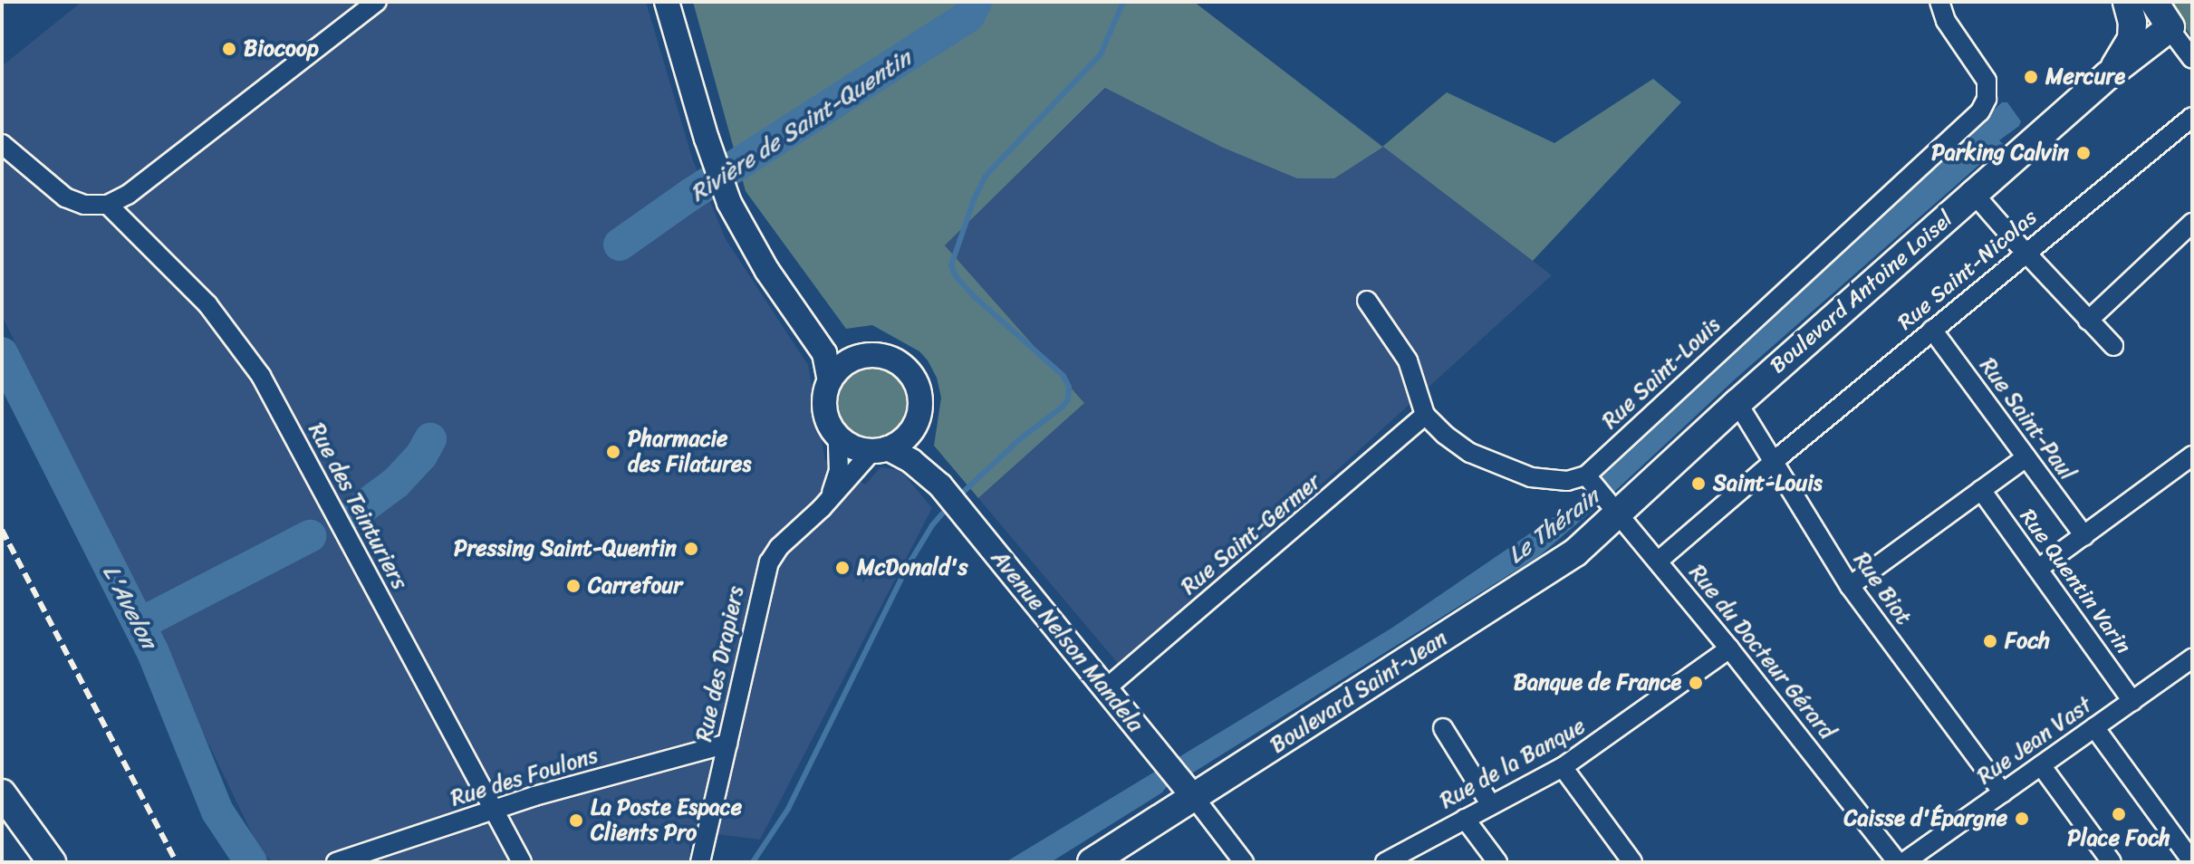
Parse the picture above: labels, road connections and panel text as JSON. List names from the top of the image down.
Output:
{
  "streets": {
    "main road": ["Boulevard Antoine Loisel", "Boulevard Saint-Jean"],
    "street": [
      "Rue Saint-Nicolas",
      "Rue Saint-Louis",
      "Rue Saint-Paul",
      "Rue des Teinturiers",
      "Rue Saint-Germer",
      "Rue Quentin Varin",
      "Rue Biot",
      "Avenue Nelson Mandela",
      "Rue du Docteur Gérard",
      "Rue des Drapiers",
      "Rue Jean Vast",
      "Rue de la Banque",
      "Rue des Foulons"
    ]
  },
  "crossings": [
    ["Rue Saint-Nicolas", "Rue Saint-Paul"],
    ["Rue Saint-Nicolas", "Rue Biot"],
    ["Rue Saint-Nicolas", "Rue du Docteur Gérard"],
    ["Boulevard Antoine Loisel", "Rue Biot"],
    ["Boulevard Antoine Loisel", "Rue du Docteur Gérard"],
    ["Boulevard Antoine Loisel", "Boulevard Saint-Jean"],
    ["Rue Saint-Louis", "Rue du Docteur Gérard"],
    ["Rue des Teinturiers", "Rue des Foulons"],
    ["Rue Saint-Germer", "Avenue Nelson Mandela"],
    ["Rue Quentin Varin", "Rue Jean Vast"],
    ["Rue Biot", "Rue Jean Vast"],
    ["Avenue Nelson Mandela", "Rue des Drapiers"],
    ["Avenue Nelson Mandela", "Boulevard Saint-Jean"],
    ["Rue du Docteur Gérard", "Boulevard Saint-Jean"],
    ["Rue du Docteur Gérard", "Rue de la Banque"],
    ["Rue des Drapiers", "Rue des Foulons"]
  ],
  "water": ["Rivière de Saint-Quentin", "Le Thérain", "L'Avelon"],
  "places": [
    "Biocoop",
    "Mercure",
    "Parking Calvin",
    "Pharmacie des Filatures",
    "Saint-Louis",
    "Pressing Saint-Quentin",
    "McDonald's",
    "Carrefour",
    "Foch",
    "Banque de France",
    "Place Foch",
    "Caisse d'Épargne",
    "La Poste Espace Clients Pro"
  ]
}
